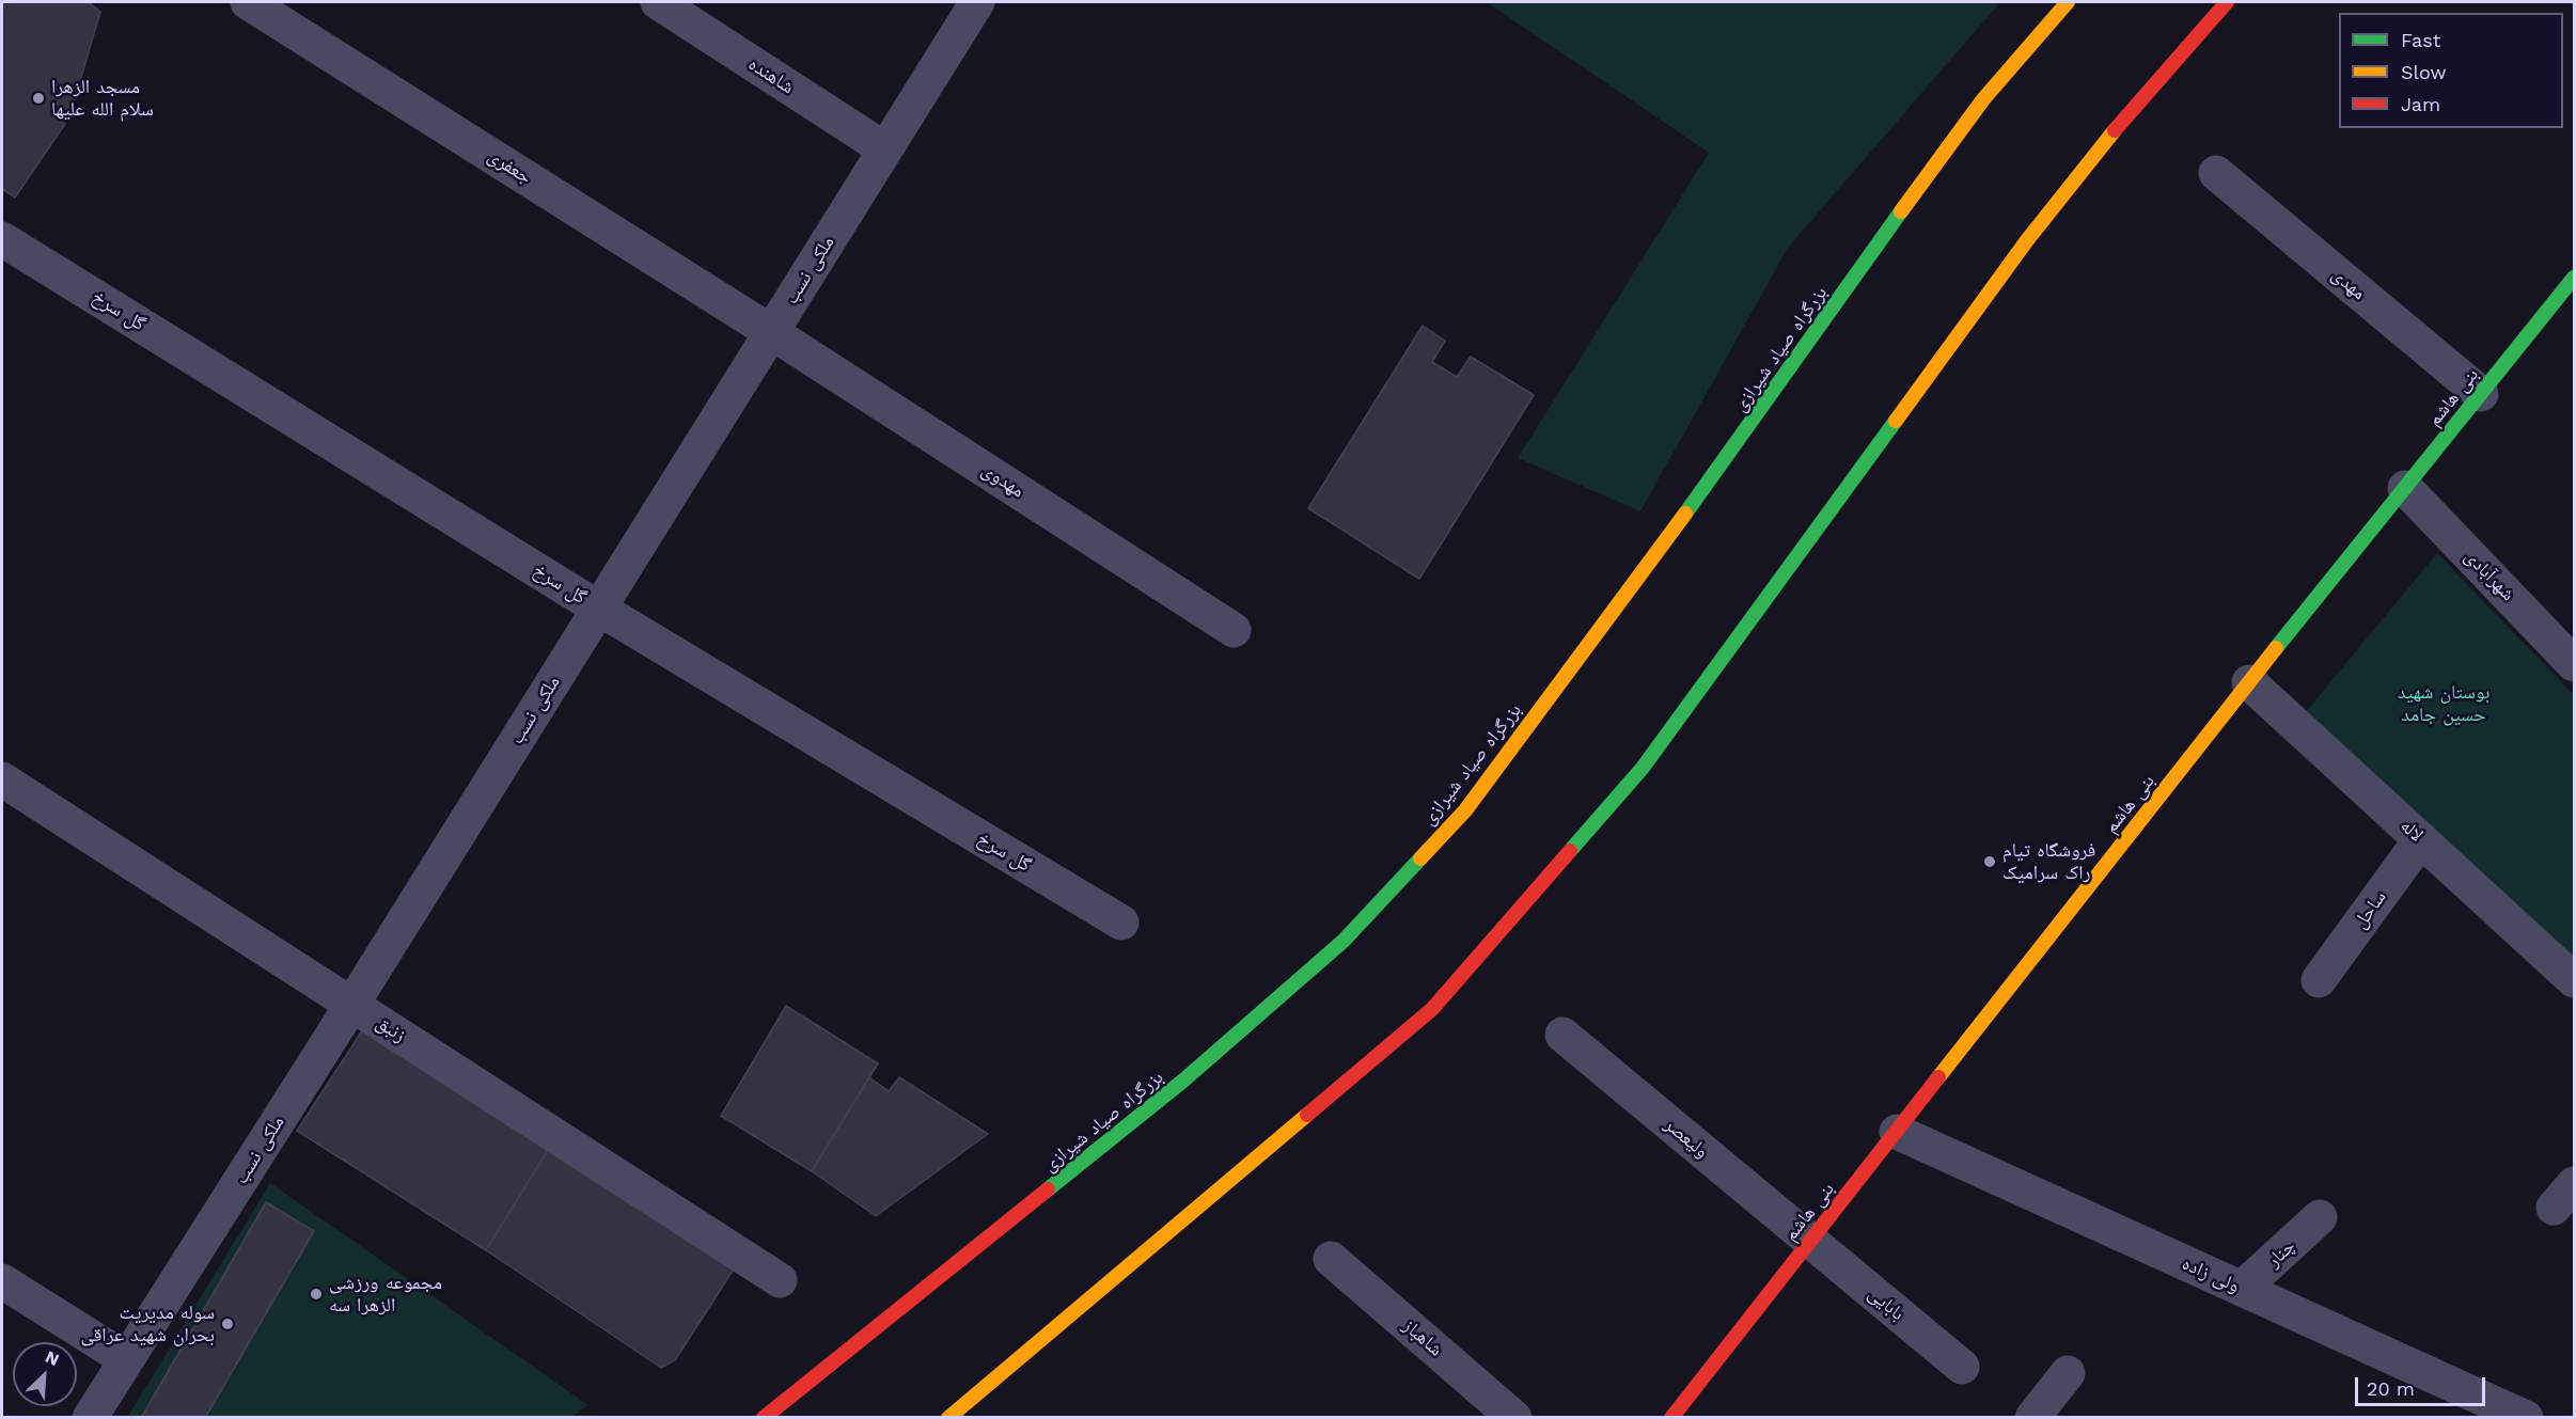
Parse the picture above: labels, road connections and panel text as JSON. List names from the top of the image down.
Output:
{
  "streets": {
    "main road": ["بزرگراه صیاد شیرازی", "بنی هاشم"],
    "street": [
      "شاهنده",
      "جعفری",
      "ملکی نسب",
      "مهدی",
      "گل سرخ",
      "مهدوی",
      "شهرآبادی",
      "لاله",
      "ساحل",
      "زنبق",
      "ولیعصر",
      "چنار",
      "ولی زاده",
      "بابایی",
      "شاهباز"
    ]
  },
  "crossings": [
    ["شاهنده", "ملکی نسب"],
    ["جعفری", "ملکی نسب"],
    ["جعفری", "مهدوی"],
    ["ملکی نسب", "گل سرخ"],
    ["ملکی نسب", "مهدوی"],
    ["ملکی نسب", "زنبق"],
    ["مهدی", "بنی هاشم"],
    ["بنی هاشم", "شهرآبادی"],
    ["بنی هاشم", "لاله"],
    ["بنی هاشم", "ولیعصر"],
    ["بنی هاشم", "ولی زاده"],
    ["بنی هاشم", "بابایی"],
    ["لاله", "ساحل"],
    ["ولیعصر", "بابایی"],
    ["چنار", "ولی زاده"]
  ],
  "parks": ["بوستان شهید حسین جامد"],
  "places": [
    "مسجد الزهرا سلام الله علیها",
    "فروشگاه تیام راک سرامیک",
    "مجموعه ورزشی الزهرا سه",
    "سوله مدیریت بحران شهید عراقی"
  ],
  "legend": ["Fast", "Slow", "Jam"],
  "scale_bar": "20 m",
  "north": "top right"
}
